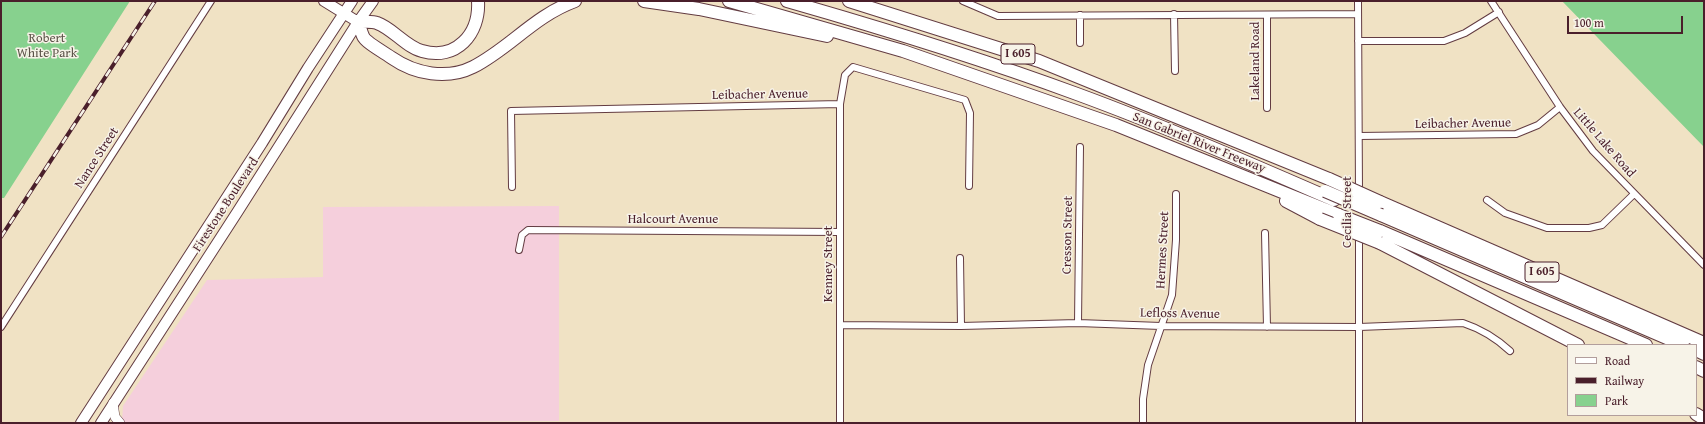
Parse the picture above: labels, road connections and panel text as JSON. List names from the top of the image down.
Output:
{
  "streets": {
    "highway": ["I 605", "San Gabriel River Freeway"],
    "main road": ["Firestone Boulevard"],
    "street": [
      "Lakeland Road",
      "Leibacher Avenue",
      "Little Lake Road",
      "Nance Street",
      "Cecilia Street",
      "Halcourt Avenue",
      "Cresson Street",
      "Hermes Street",
      "Kenney Street",
      "Lefloss Avenue"
    ]
  },
  "crossings": [
    ["Leibacher Avenue", "Little Lake Road"],
    ["Leibacher Avenue", "Cecilia Street"],
    ["Leibacher Avenue", "Kenney Street"],
    ["Cecilia Street", "Lefloss Avenue"],
    ["Halcourt Avenue", "Kenney Street"],
    ["Cresson Street", "Lefloss Avenue"],
    ["Hermes Street", "Lefloss Avenue"],
    ["Kenney Street", "Lefloss Avenue"]
  ],
  "parks": ["Robert White Park"],
  "legend": ["Road", "Railway", "Park"],
  "scale_bar": "100 m"
}
